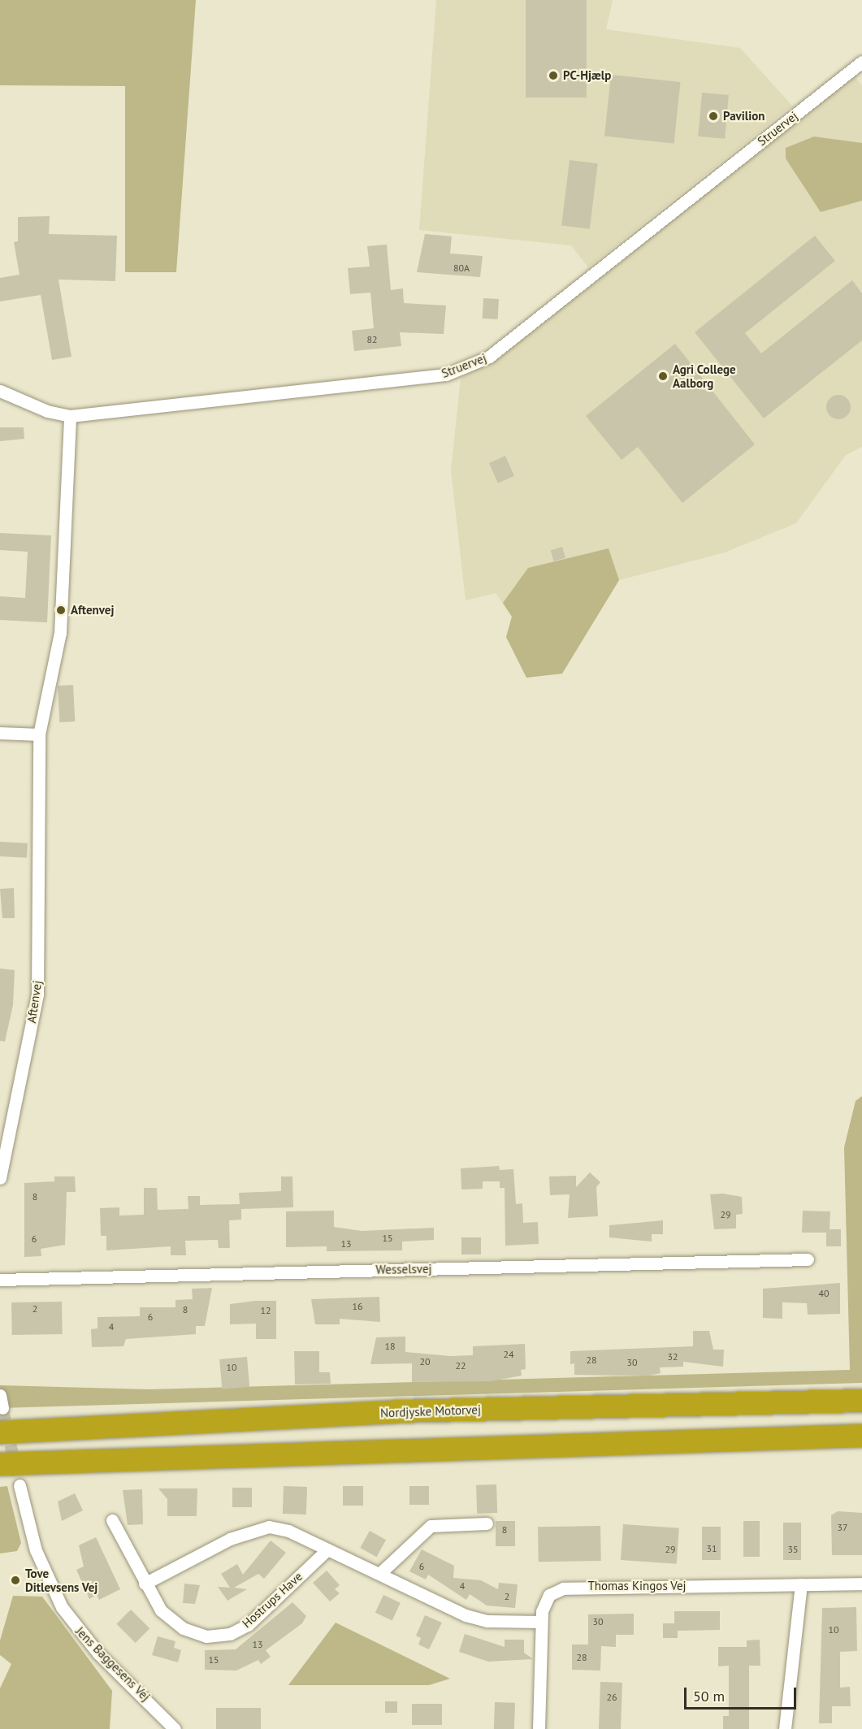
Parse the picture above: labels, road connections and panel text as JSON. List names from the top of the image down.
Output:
{
  "streets": {
    "highway": ["Nordjyske Motorvej"],
    "street": [
      "Struervej",
      "Aftenvej",
      "Wesselsvej",
      "Thomas Kingos Vej",
      "Hostrups Have",
      "Jens Baggesens Vej"
    ]
  },
  "crossings": [
    ["Struervej", "Aftenvej"]
  ],
  "places": [
    "PC-Hjælp",
    "Pavilion",
    "Agri College Aalborg",
    "Aftenvej",
    "Tove Ditlevsens Vej"
  ],
  "house_numbers": [
    "80A",
    "82",
    "8",
    "29",
    "15",
    "6",
    "13",
    "40",
    "16",
    "2",
    "8",
    "12",
    "6",
    "4",
    "18",
    "24",
    "32",
    "28",
    "20",
    "30",
    "22",
    "10",
    "37",
    "8",
    "31",
    "29",
    "35",
    "6",
    "4",
    "2",
    "30",
    "10",
    "13",
    "28",
    "15",
    "26"
  ],
  "scale_bar": "50 m"
}
